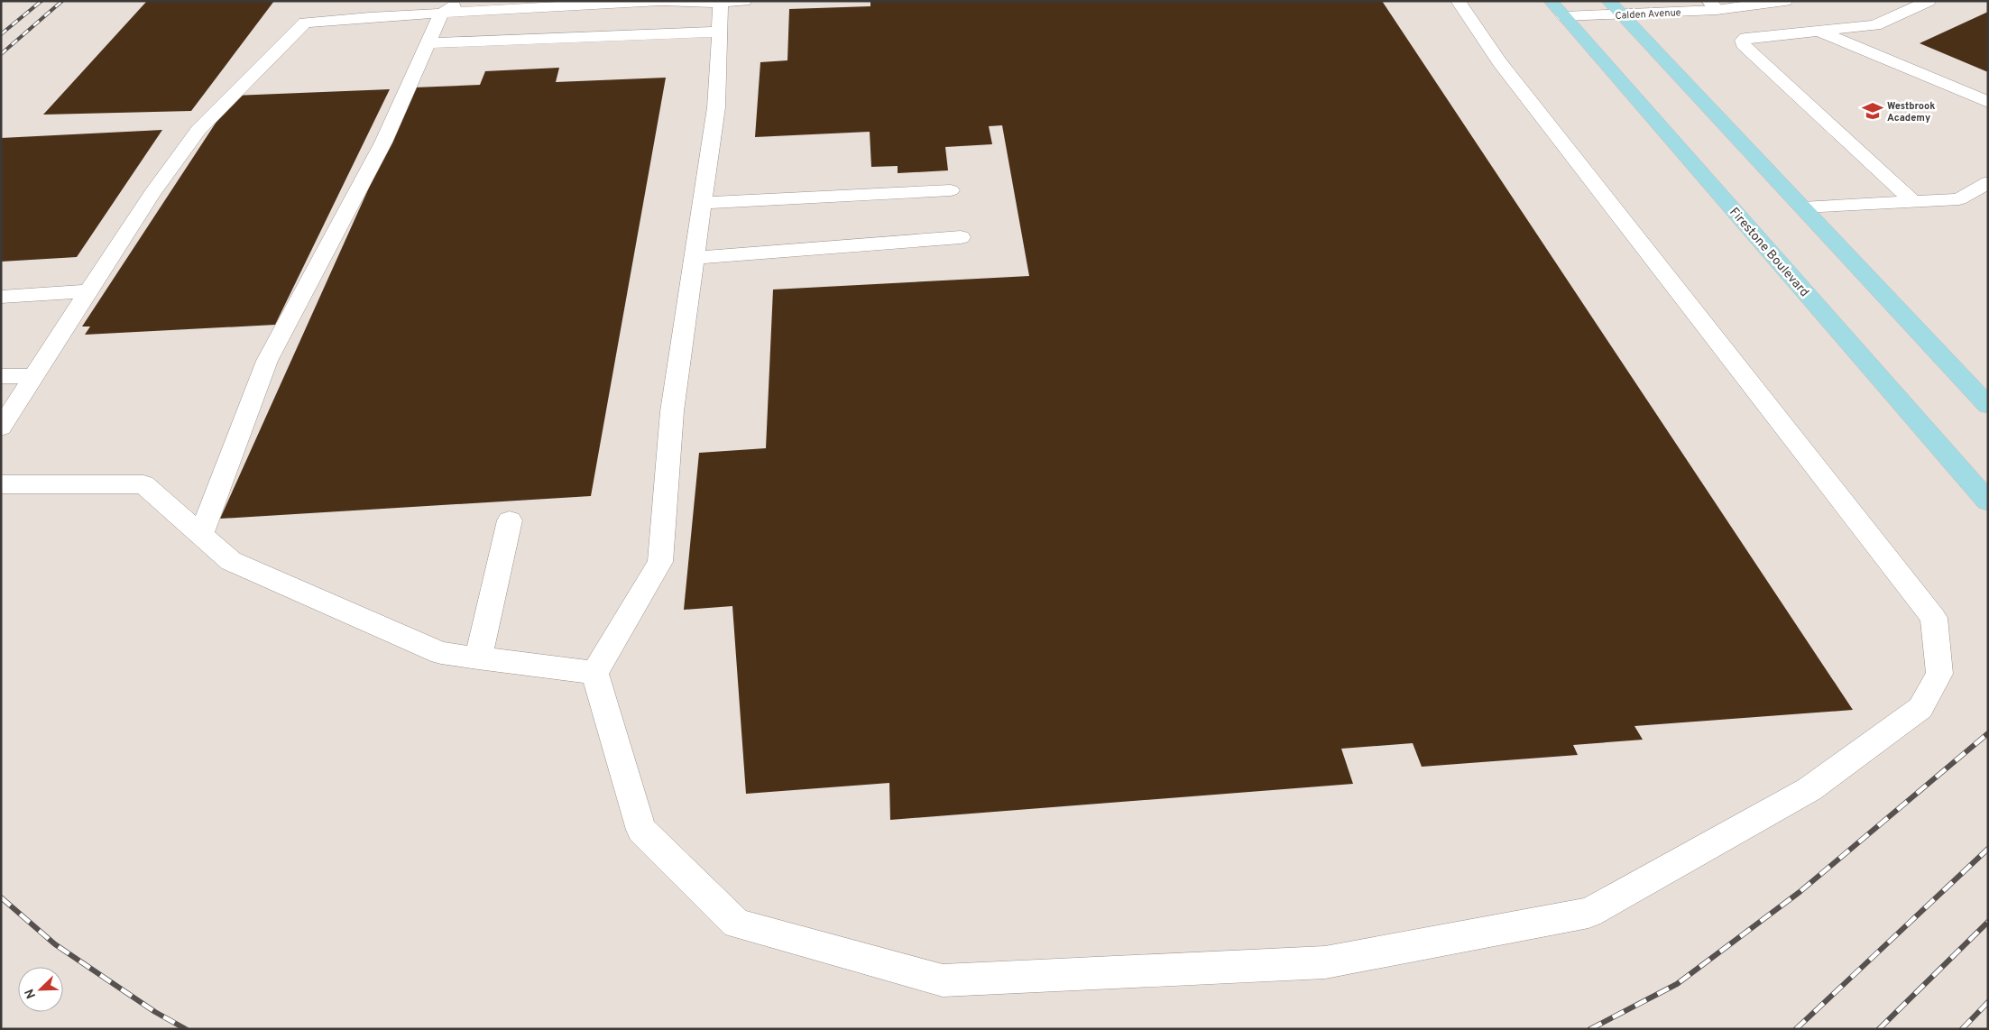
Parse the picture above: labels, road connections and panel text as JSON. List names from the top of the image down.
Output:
{
  "streets": {
    "main road": ["Firestone Boulevard"],
    "street": ["Calden Avenue"]
  },
  "crossings": [
    ["Calden Avenue", "Firestone Boulevard"]
  ],
  "places": {
    "school or university": ["Westbrook Academy"]
  },
  "north": "bottom left"
}
